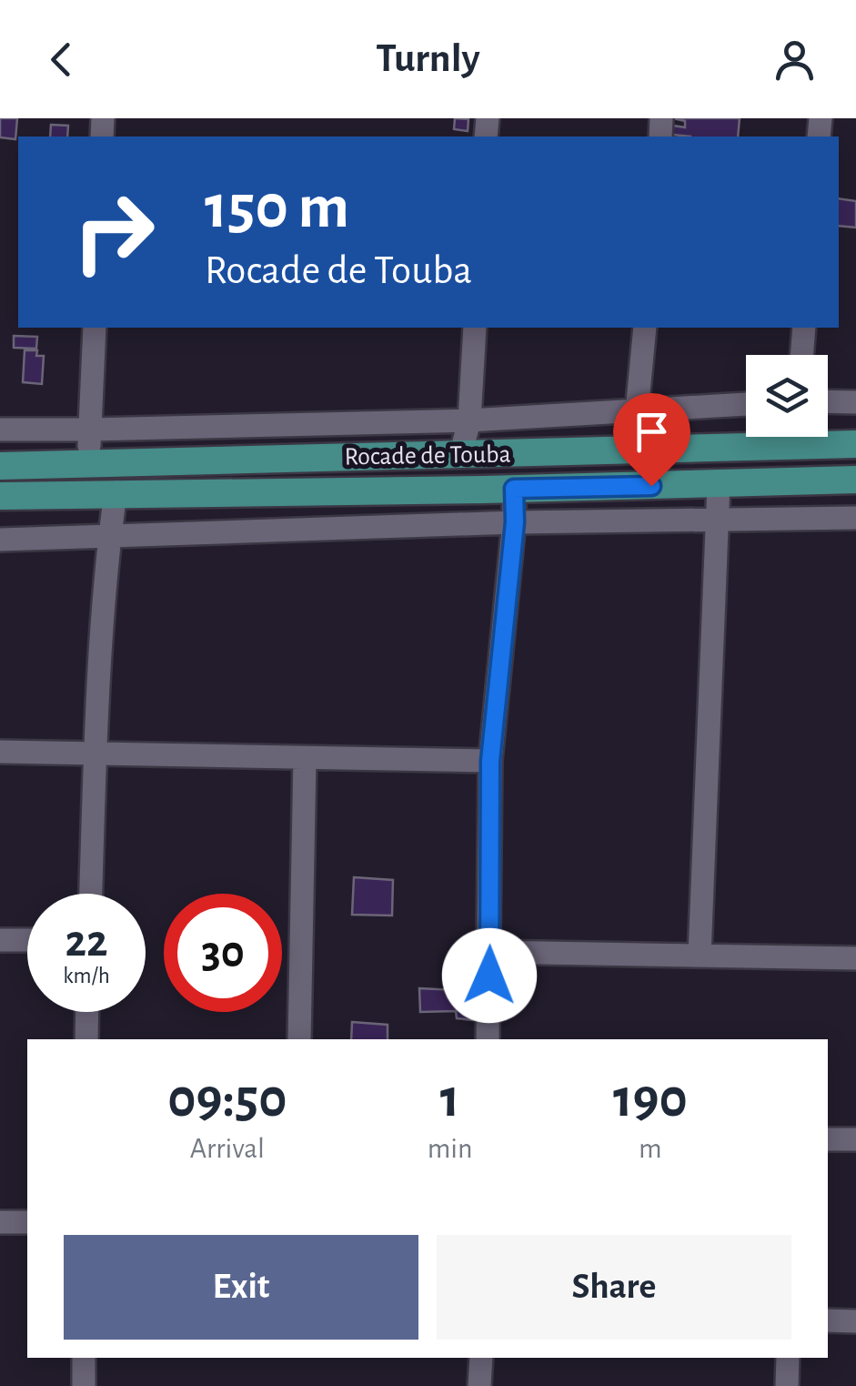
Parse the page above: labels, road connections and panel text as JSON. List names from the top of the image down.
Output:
{
  "streets": {
    "main road": ["Rocade de Touba"]
  },
  "page": {
    "header": "Turnly",
    "turn": ["150 m", "Rocade de Touba"],
    "speed": "22 km/h",
    "limit": "30",
    "eta": [
      "09:50",
      "Arrival",
      "1",
      "min",
      "190",
      "m"
    ],
    "buttons": ["Exit", "Share"]
  }
}
